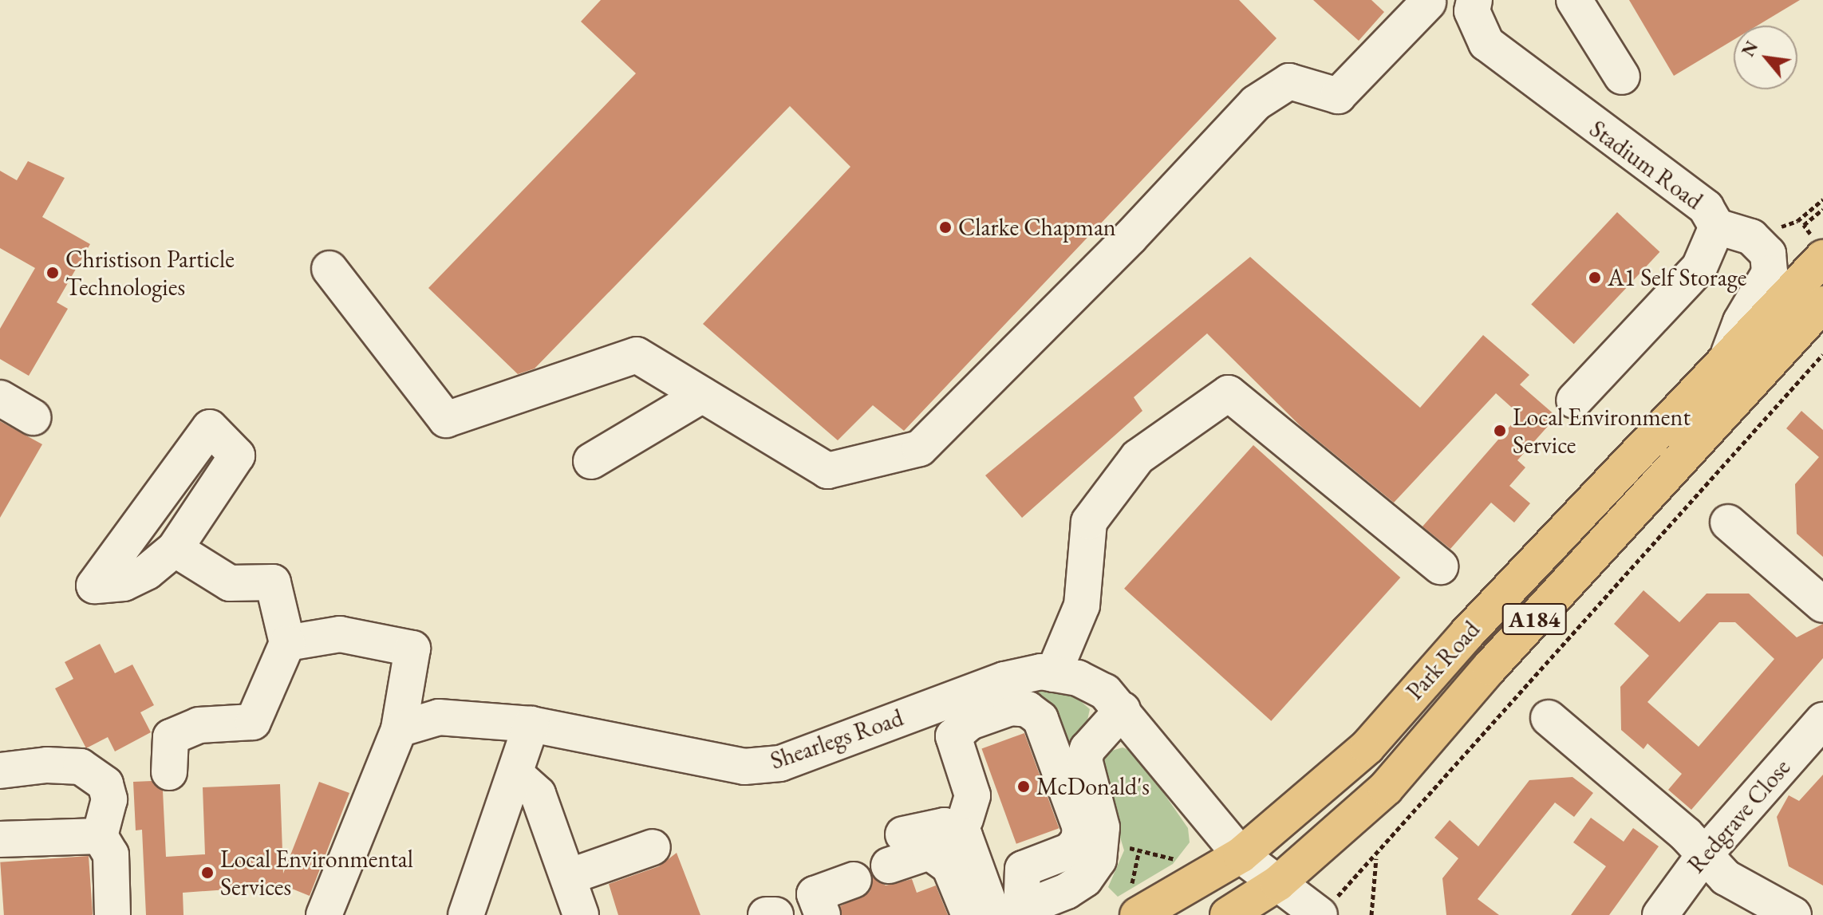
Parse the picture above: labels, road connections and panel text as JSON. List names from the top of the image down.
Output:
{
  "streets": {
    "highway": ["A184", "Park Road"],
    "street": ["Stadium Road", "Shearlegs Road", "Redgrave Close"]
  },
  "crossings": [
    ["Park Road", "Shearlegs Road"]
  ],
  "places": [
    "Clarke Chapman",
    "Christison Particle Technologies",
    "A1 Self Storage",
    "Local Environment Service",
    "McDonald's",
    "Local Environmental Services"
  ],
  "north": "top left"
}
